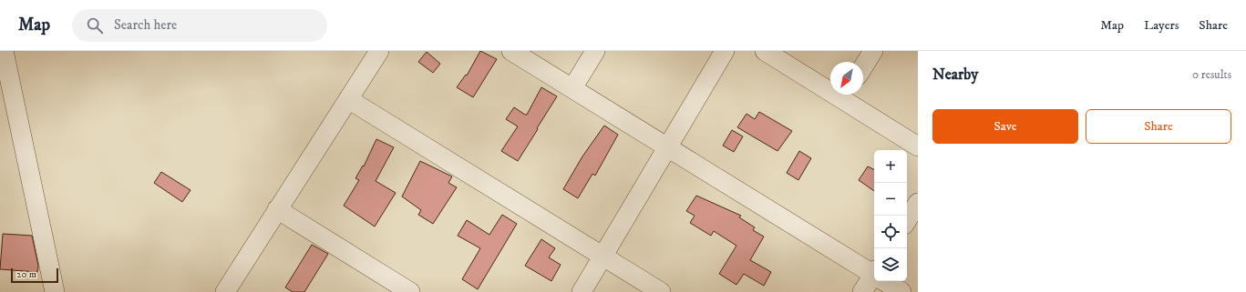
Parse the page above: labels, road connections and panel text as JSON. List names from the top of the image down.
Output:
{
  "scale_bar": "20 m",
  "north": "bottom left",
  "page": {
    "header": "Map",
    "search": "Search here",
    "nav": ["Map", "Layers", "Share"],
    "heading": ["Nearby", "0 results"],
    "buttons": ["Save", "Share"],
    "map_buttons": ["+", "−"],
    "scale": "20 m"
  }
}
